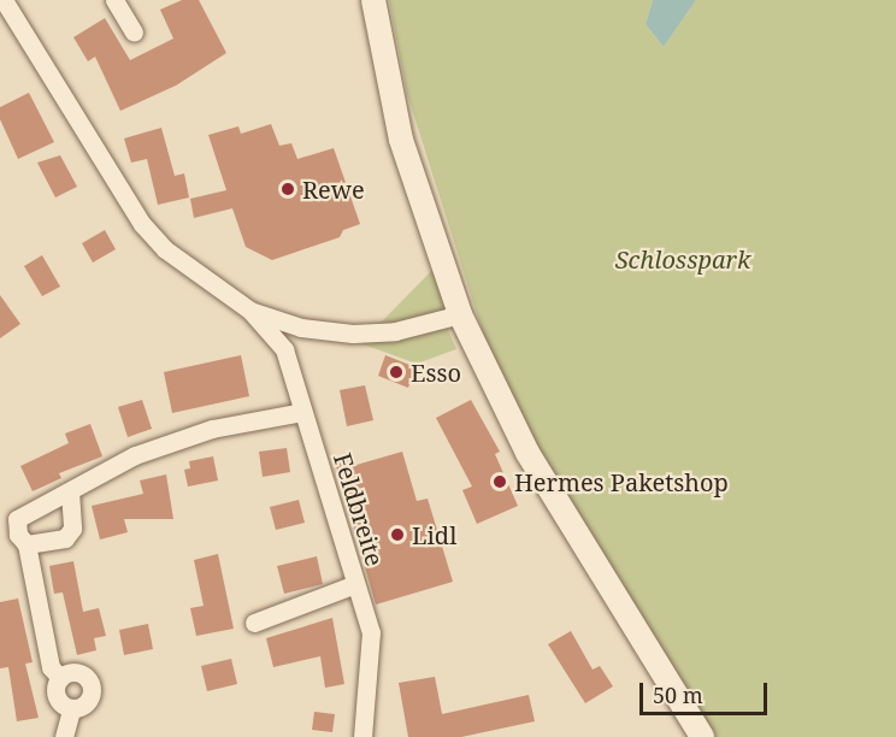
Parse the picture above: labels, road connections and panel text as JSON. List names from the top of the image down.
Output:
{
  "streets": {
    "street": ["Feldbreite"]
  },
  "parks": ["Schlosspark"],
  "places": [
    "Rewe",
    "Esso",
    "Hermes Paketshop",
    "Lidl"
  ],
  "scale_bar": "50 m"
}
